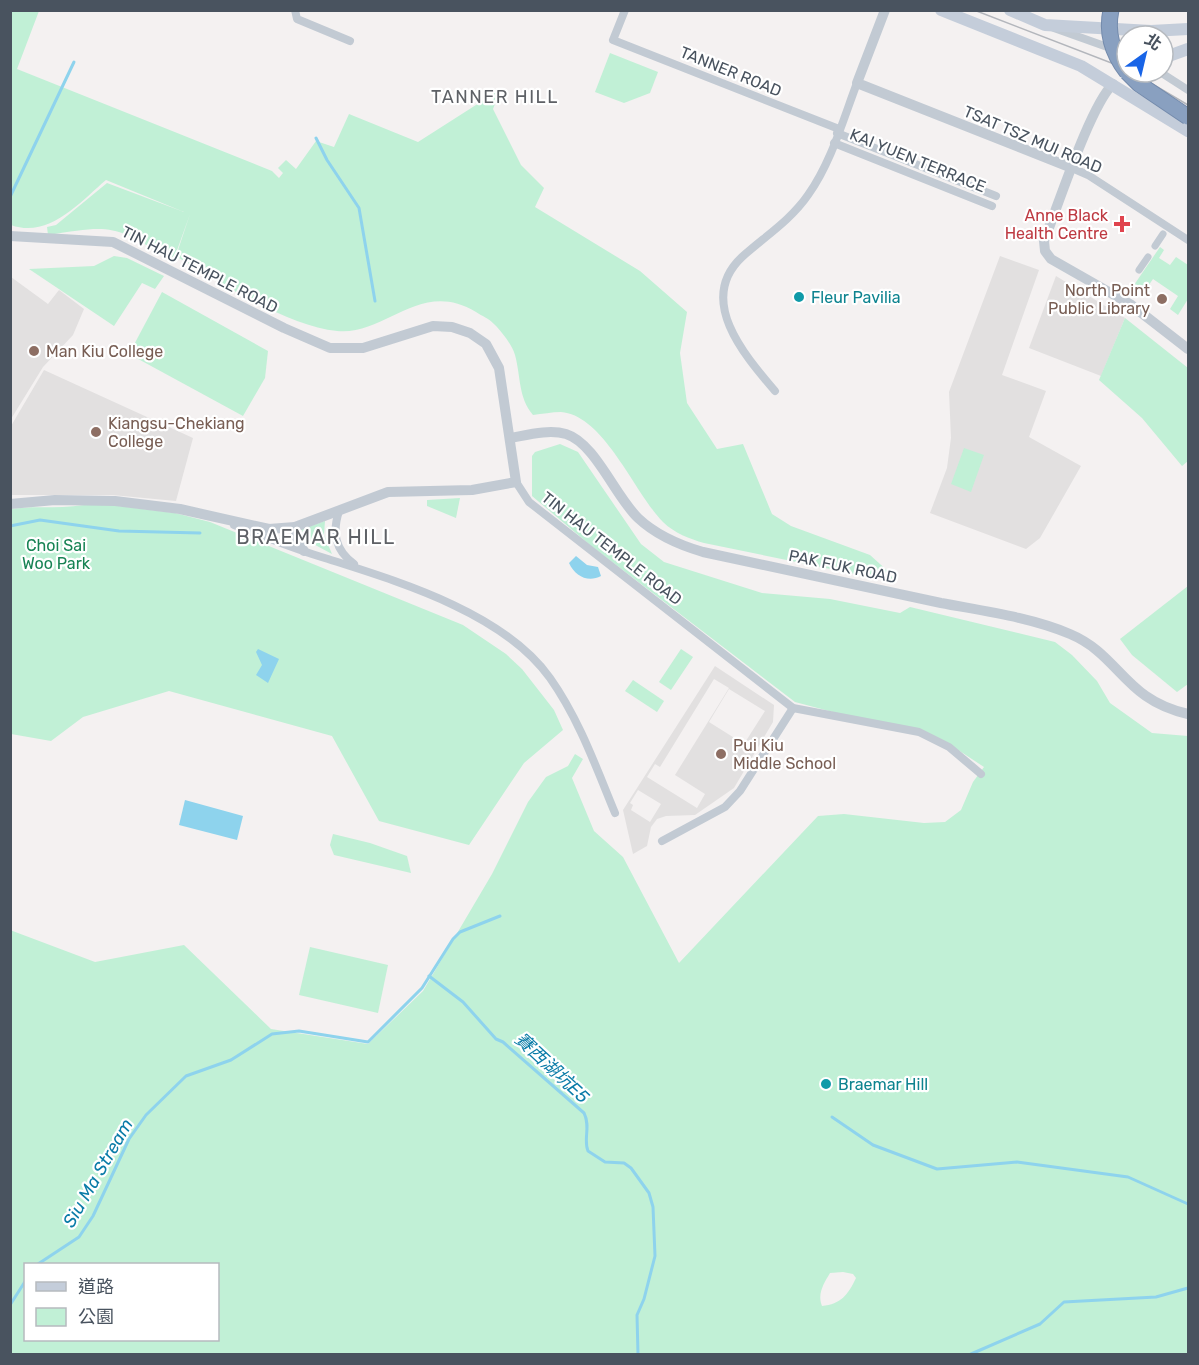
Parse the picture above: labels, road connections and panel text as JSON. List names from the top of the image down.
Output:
{
  "streets": {
    "street": [
      "TANNER ROAD",
      "TSAT TSZ MUI ROAD",
      "KAI YUEN TERRACE",
      "TIN HAU TEMPLE ROAD",
      "PAK FUK ROAD"
    ]
  },
  "crossings": [
    ["TIN HAU TEMPLE ROAD", "PAK FUK ROAD"]
  ],
  "districts": ["TANNER HILL", "BRAEMAR HILL"],
  "water": ["賽西湖坑E5", "Siu Ma Stream"],
  "parks": ["Choi Sai Woo Park"],
  "places": {
    "health": ["Anne Black Health Centre"],
    "other": [
      "Fleur Pavilia",
      "North Point Public Library",
      "Man Kiu College",
      "Kiangsu-Chekiang College",
      "Pui Kiu Middle School",
      "Braemar Hill"
    ]
  },
  "legend": ["道路", "公園"],
  "north": "top right"
}
